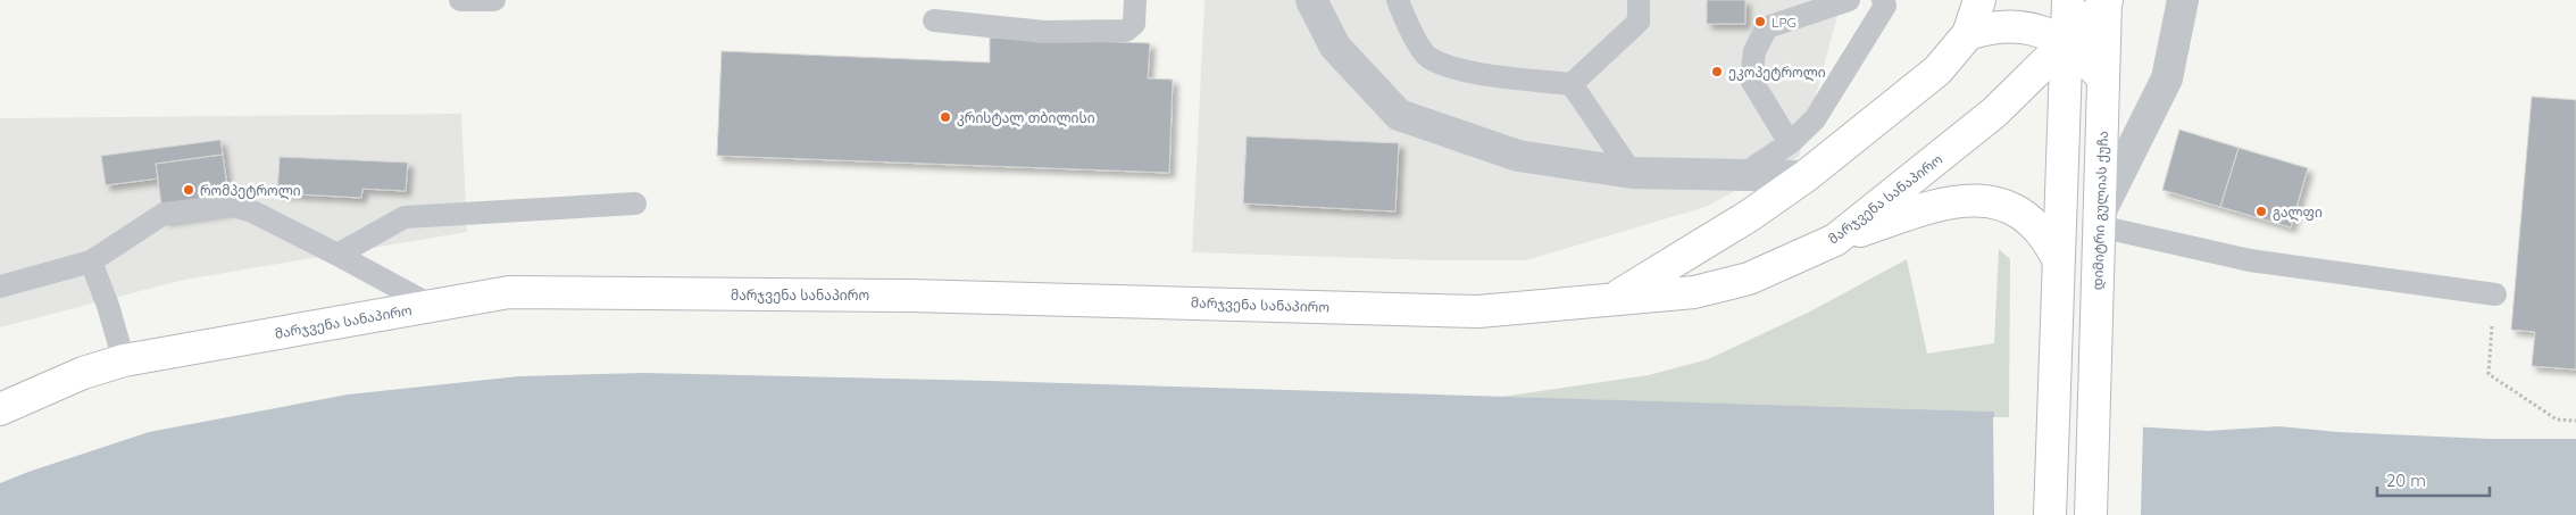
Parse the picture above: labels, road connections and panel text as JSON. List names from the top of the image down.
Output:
{
  "streets": {
    "main road": ["მარჯვენა სანაპირო", "დიმიტრი გულიას ქუჩა"]
  },
  "crossings": [
    ["მარჯვენა სანაპირო", "დიმიტრი გულიას ქუჩა"]
  ],
  "places": [
    "LPG",
    "ეკოპეტროლი",
    "კრისტალ თბილისი",
    "რომპეტროლი",
    "გალფი"
  ],
  "scale_bar": "20 m"
}
